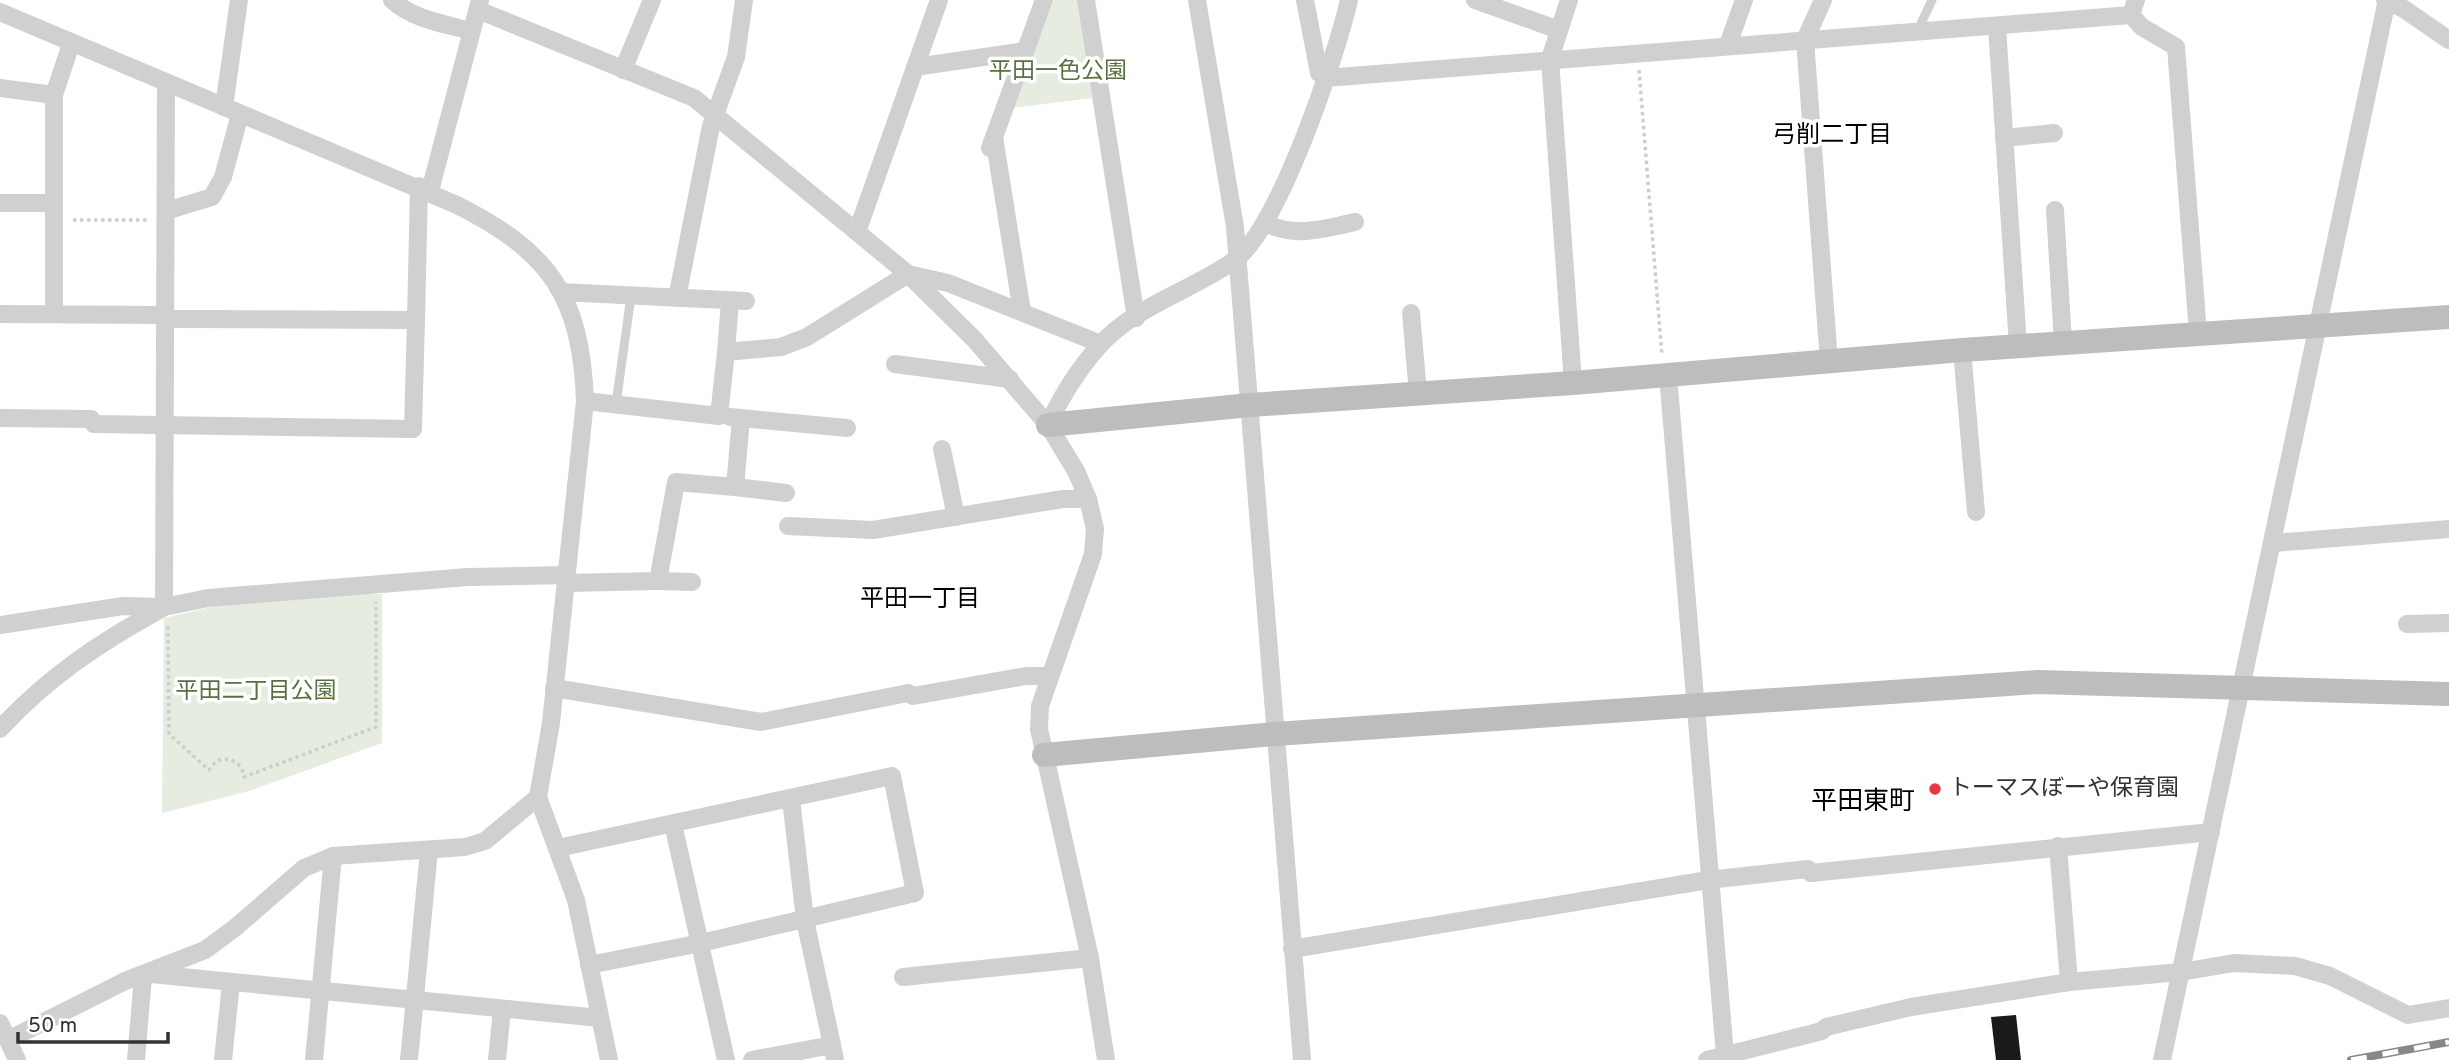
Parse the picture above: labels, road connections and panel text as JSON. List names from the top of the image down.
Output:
{
  "districts": ["弓削二丁目", "平田一丁目", "平田東町"],
  "parks": ["平田一色公園", "平田二丁目公園"],
  "places": ["トーマスぼーや保育園"],
  "scale_bar": "50 m"
}
